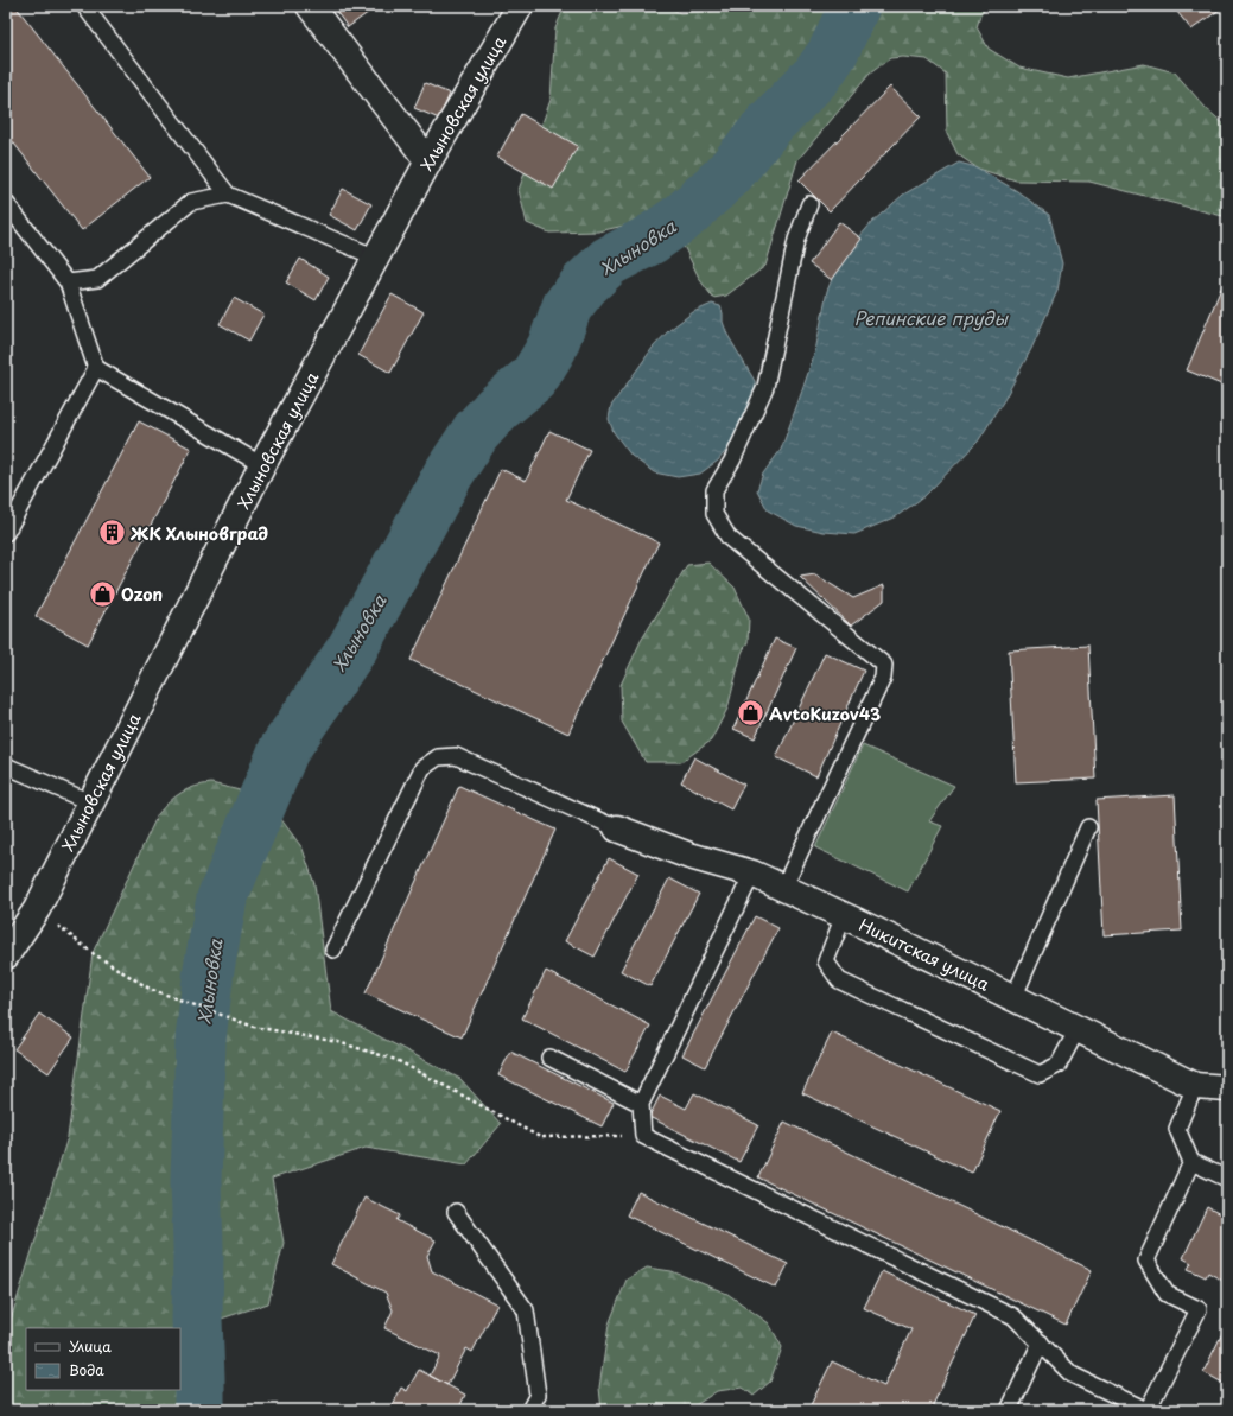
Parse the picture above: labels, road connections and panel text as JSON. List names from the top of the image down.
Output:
{
  "streets": {
    "street": ["Хлыновская улица", "Никитская улица"]
  },
  "water": ["Хлыновка", "Репинские пруды"],
  "places": {
    "building": ["ЖК Хлыновград"],
    "shop": ["Ozon", "AvtoKuzov43"]
  },
  "legend": ["Улица", "Вода"]
}
